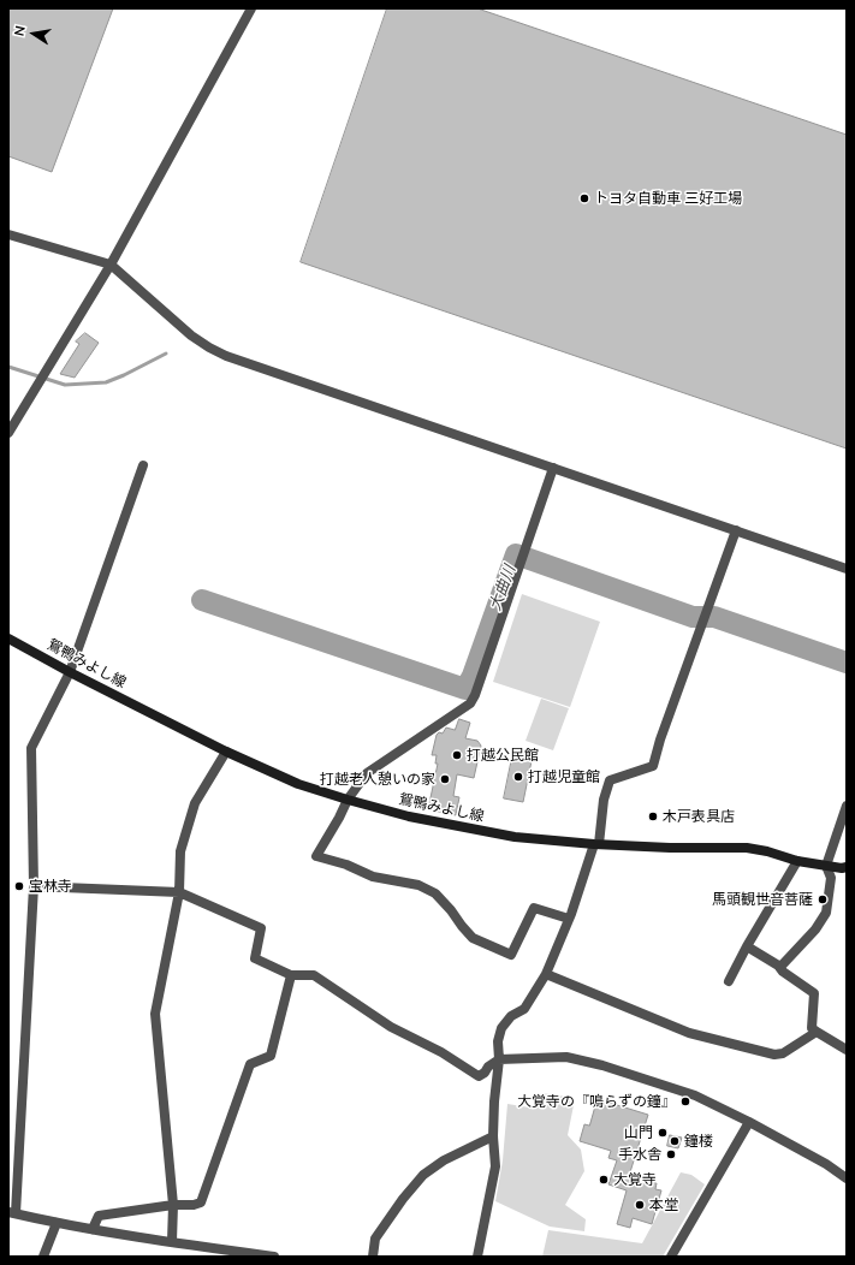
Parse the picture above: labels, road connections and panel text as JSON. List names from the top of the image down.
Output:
{
  "streets": {
    "main road": ["鴛鴨みよし線"]
  },
  "water": ["大曲川"],
  "places": [
    "トヨタ自動車 三好工場",
    "打越公民館",
    "打越児童館",
    "打越老人憩いの家",
    "木戸表具店",
    "宝林寺",
    "馬頭観世音菩薩",
    "大覚寺の『鳴らずの鐘』",
    "山門",
    "鐘楼",
    "手水舎",
    "大覚寺",
    "本堂"
  ],
  "north": "left"
}
